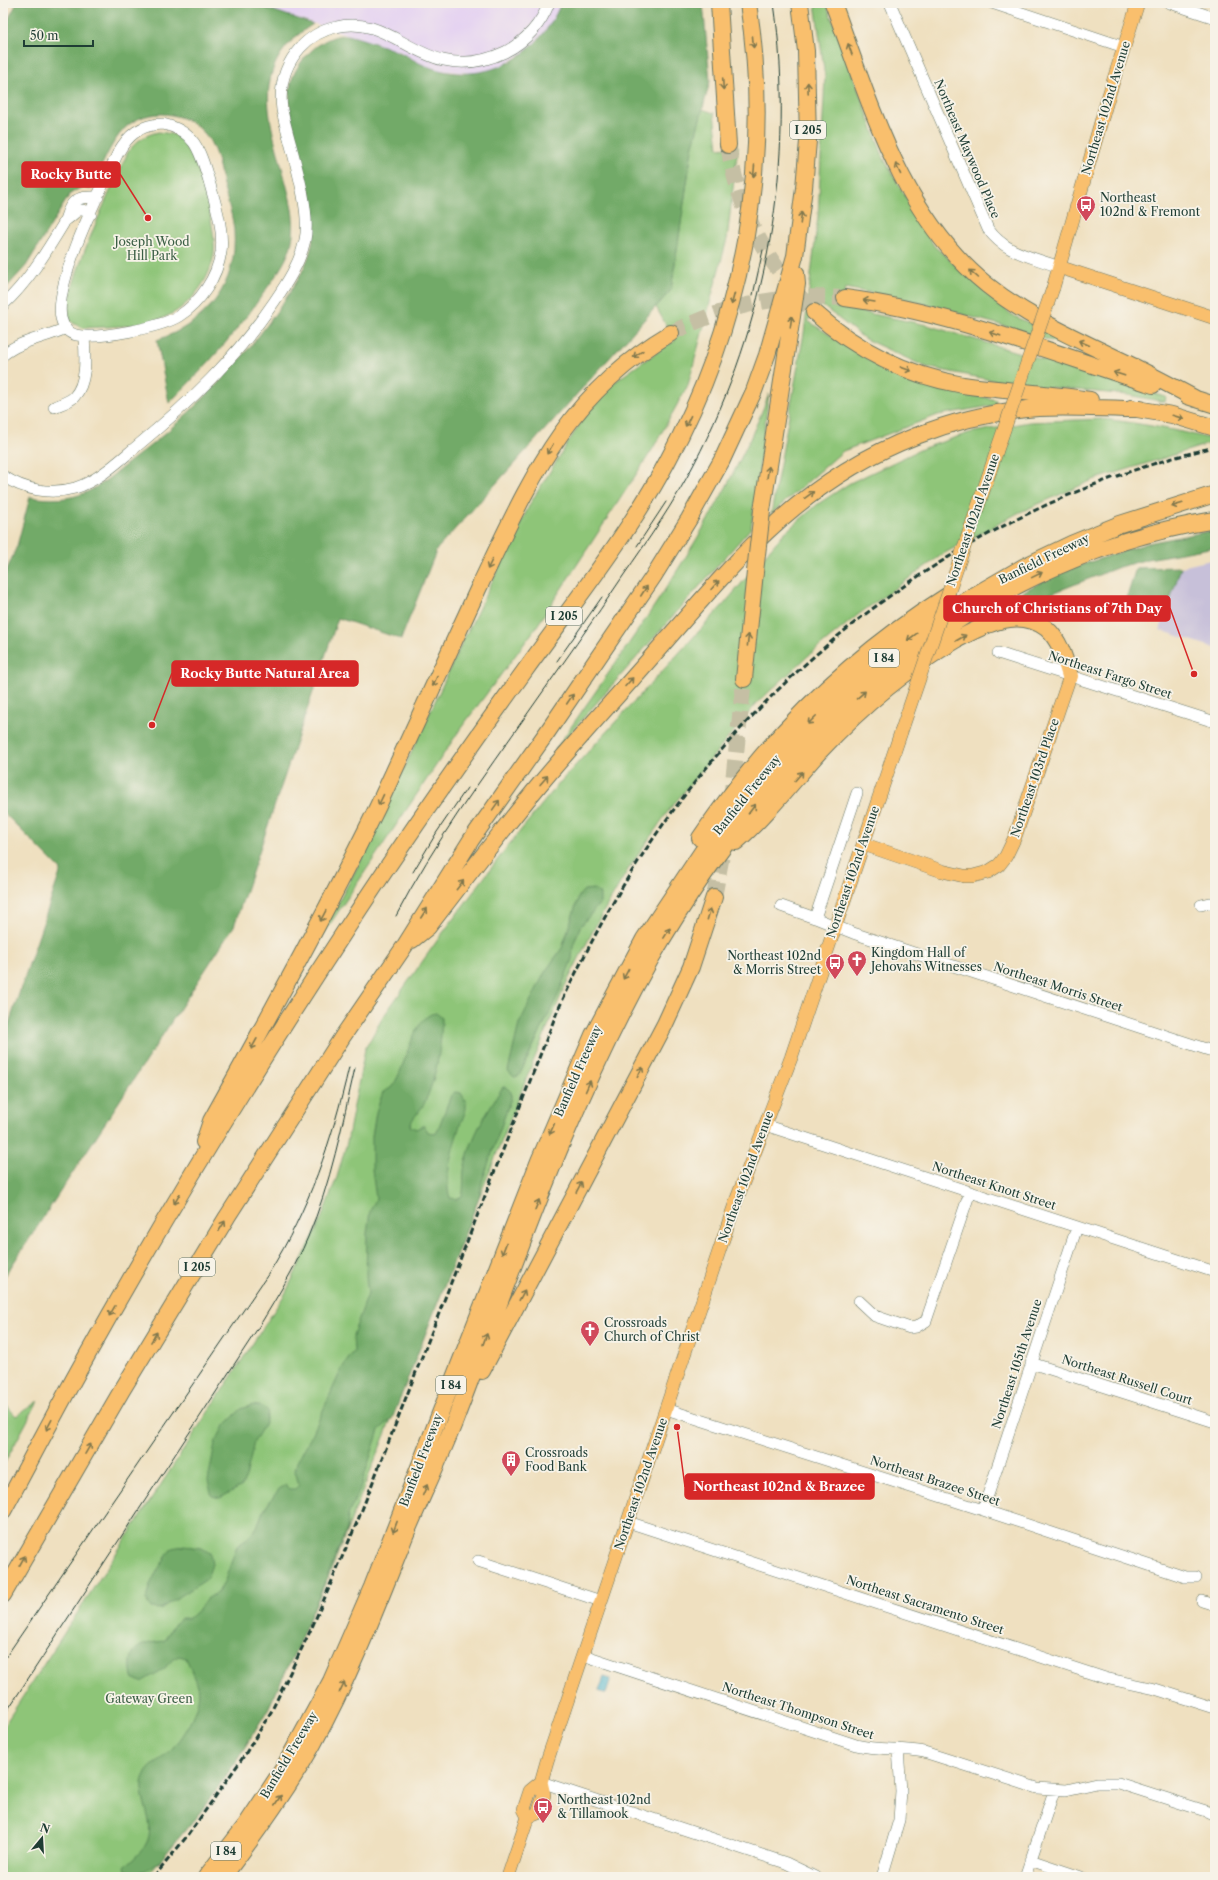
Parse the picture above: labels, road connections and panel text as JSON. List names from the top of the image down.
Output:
{
  "streets": {
    "highway": ["I 205", "Banfield Freeway", "I 84"],
    "main road": ["Northeast 102nd Avenue", "Northeast 103rd Place"],
    "street": [
      "Northeast Maywood Place",
      "Northeast Fargo Street",
      "Northeast Morris Street",
      "Northeast Knott Street",
      "Northeast 105th Avenue",
      "Northeast Russell Court",
      "Northeast Brazee Street",
      "Northeast Sacramento Street",
      "Northeast Thompson Street"
    ]
  },
  "crossings": [
    ["Northeast 102nd Avenue", "Northeast Maywood Place"],
    ["Northeast 102nd Avenue", "Northeast 103rd Place"],
    ["Northeast 102nd Avenue", "Northeast Morris Street"],
    ["Northeast 102nd Avenue", "Northeast Knott Street"],
    ["Northeast 102nd Avenue", "Northeast Brazee Street"],
    ["Northeast 102nd Avenue", "Northeast Sacramento Street"],
    ["Northeast 102nd Avenue", "Northeast Thompson Street"],
    ["Northeast Fargo Street", "Northeast 103rd Place"],
    ["Northeast Knott Street", "Northeast 105th Avenue"],
    ["Northeast 105th Avenue", "Northeast Russell Court"],
    ["Northeast 105th Avenue", "Northeast Brazee Street"]
  ],
  "parks": ["Joseph Wood Hill Park", "Gateway Green"],
  "places": {
    "other": [
      "Rocky Butte",
      "Church of Christians of 7th Day",
      "Rocky Butte Natural Area",
      "Northeast 102nd & Brazee"
    ],
    "bus stop": ["Northeast 102nd & Fremont", "Northeast 102nd & Morris Street", "Northeast 102nd & Tillamook"],
    "church": ["Kingdom Hall of Jehovahs Witnesses", "Crossroads Church of Christ"],
    "building": ["Crossroads Food Bank"]
  },
  "scale_bar": "50 m",
  "north": "top"
}
